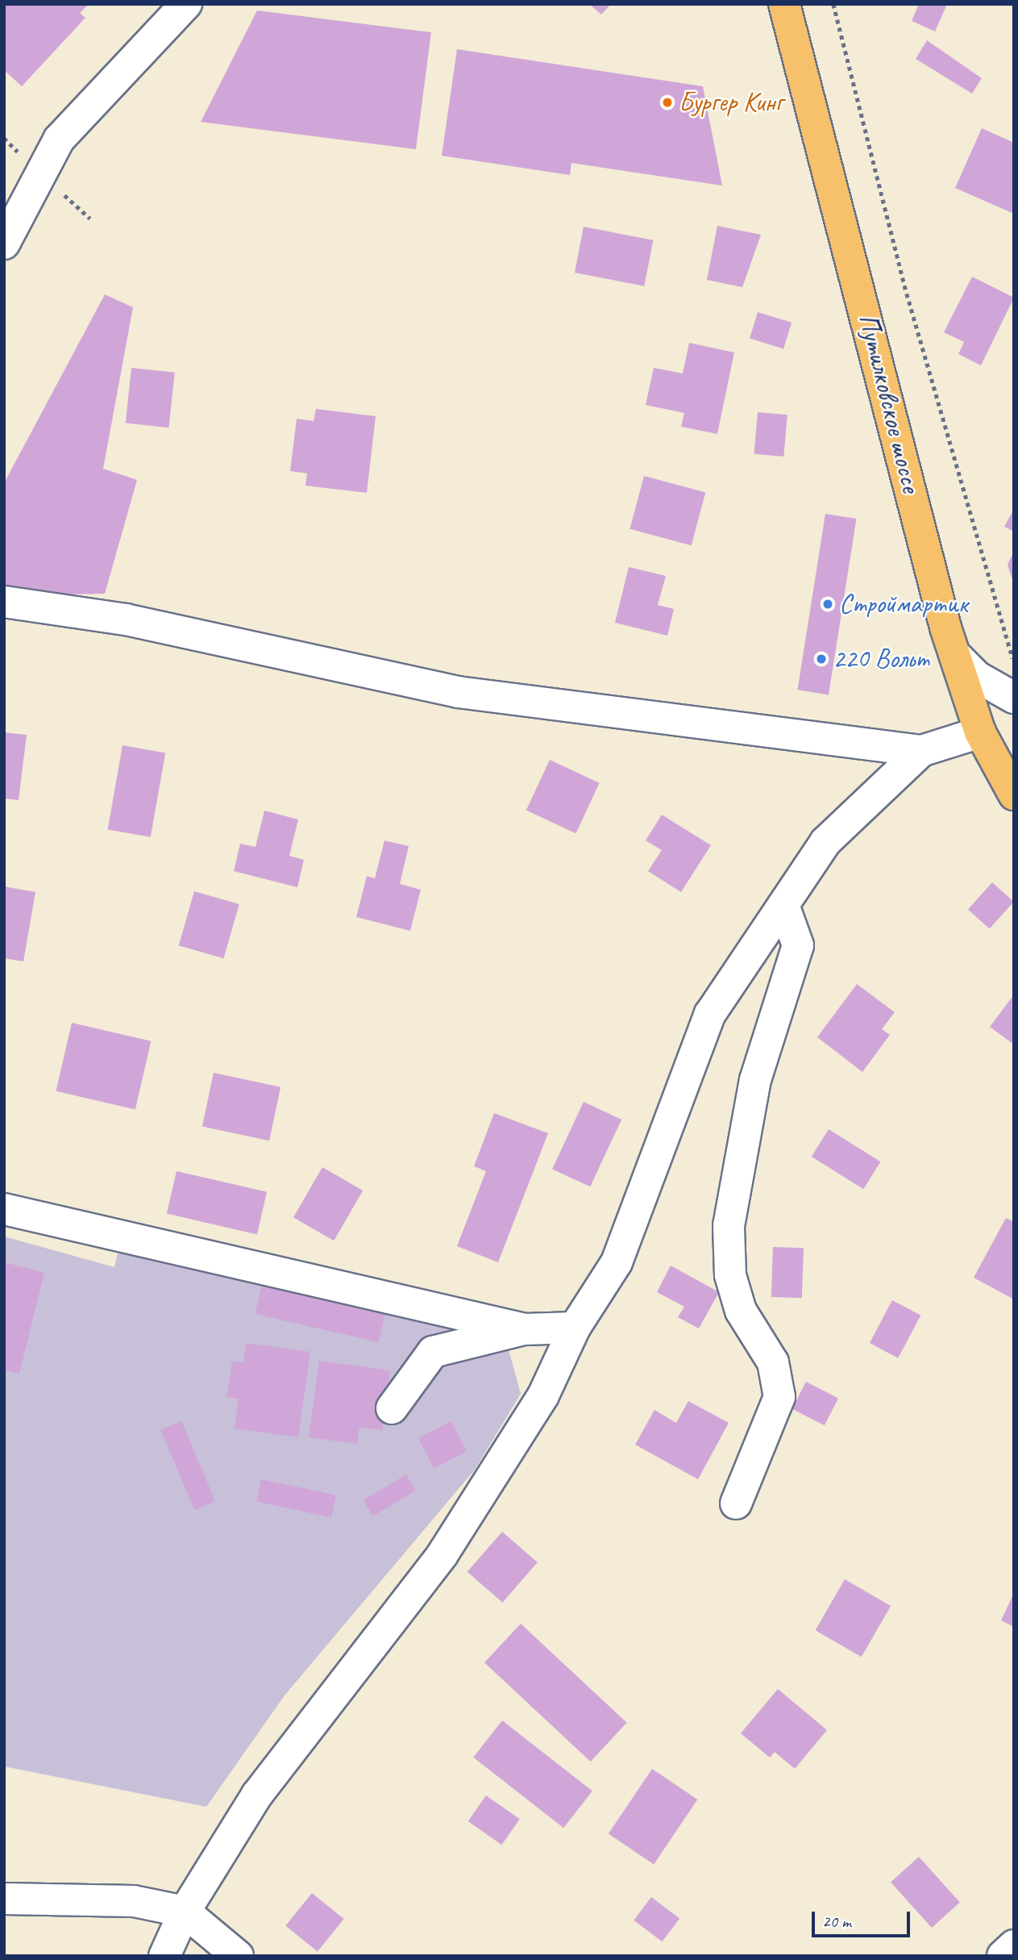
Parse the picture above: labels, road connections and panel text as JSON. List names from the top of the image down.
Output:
{
  "streets": {
    "main road": ["Путилковское шоссе"]
  },
  "places": ["Бургер Кинг", "Строймартик", "220 Вольт"],
  "scale_bar": "20 m"
}
